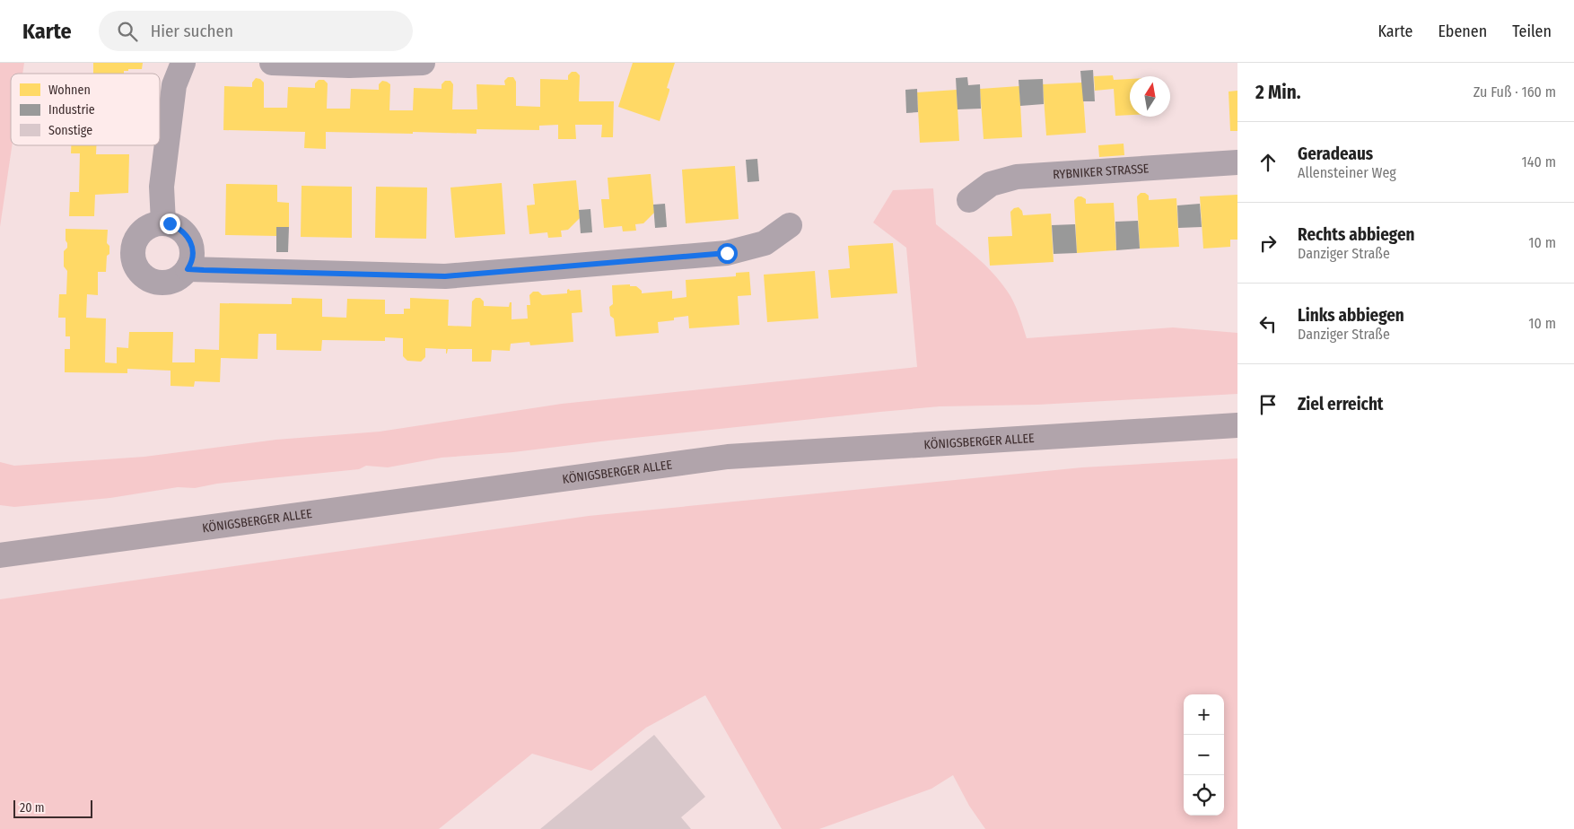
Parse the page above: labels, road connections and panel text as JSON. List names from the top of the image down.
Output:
{
  "streets": {
    "main road": ["KÖNIGSBERGER ALLEE"],
    "street": ["RYBNIKER STRASSE"]
  },
  "legend": ["Wohnen", "Industrie", "Sonstige"],
  "scale_bar": "20 m",
  "north": "top",
  "page": {
    "header": "Karte",
    "search": "Hier suchen",
    "nav": ["Karte", "Ebenen", "Teilen"],
    "heading": ["2 Min.", "Zu Fuß · 160 m"],
    "list": [
      ["Geradeaus", "Allensteiner Weg", "140 m"],
      ["Rechts abbiegen", "Danziger Straße", "10 m"],
      ["Links abbiegen", "Danziger Straße", "10 m"],
      "Ziel erreicht"
    ],
    "map_buttons": ["+", "−"],
    "scale": "20 m"
  }
}
